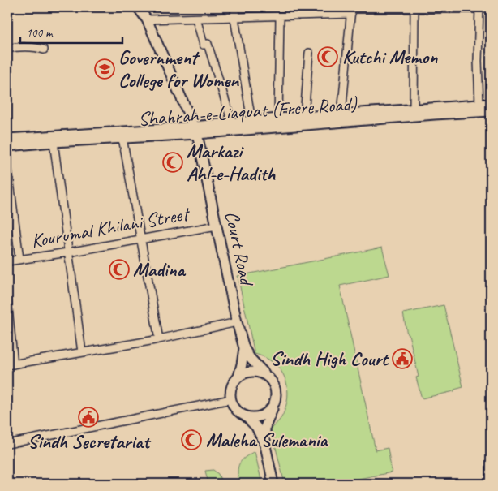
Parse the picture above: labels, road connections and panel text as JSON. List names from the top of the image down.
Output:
{
  "streets": {
    "main road": ["Shahrah-e-Liaquat (Frere Road)", "Court Road"],
    "street": ["Kourumal Khilani Street"]
  },
  "crossings": [
    ["Shahrah-e-Liaquat (Frere Road)", "Court Road"],
    ["Kourumal Khilani Street", "Court Road"]
  ],
  "places": {
    "mosque": [
      "Kutchi Memon",
      "Markazi Ahl-e-Hadith",
      "Madina",
      "Maleha Sulemania"
    ],
    "school or university": ["Government College for Women"],
    "public building": ["Sindh High Court", "Sindh Secretariat"]
  },
  "scale_bar": "100 m"
}
